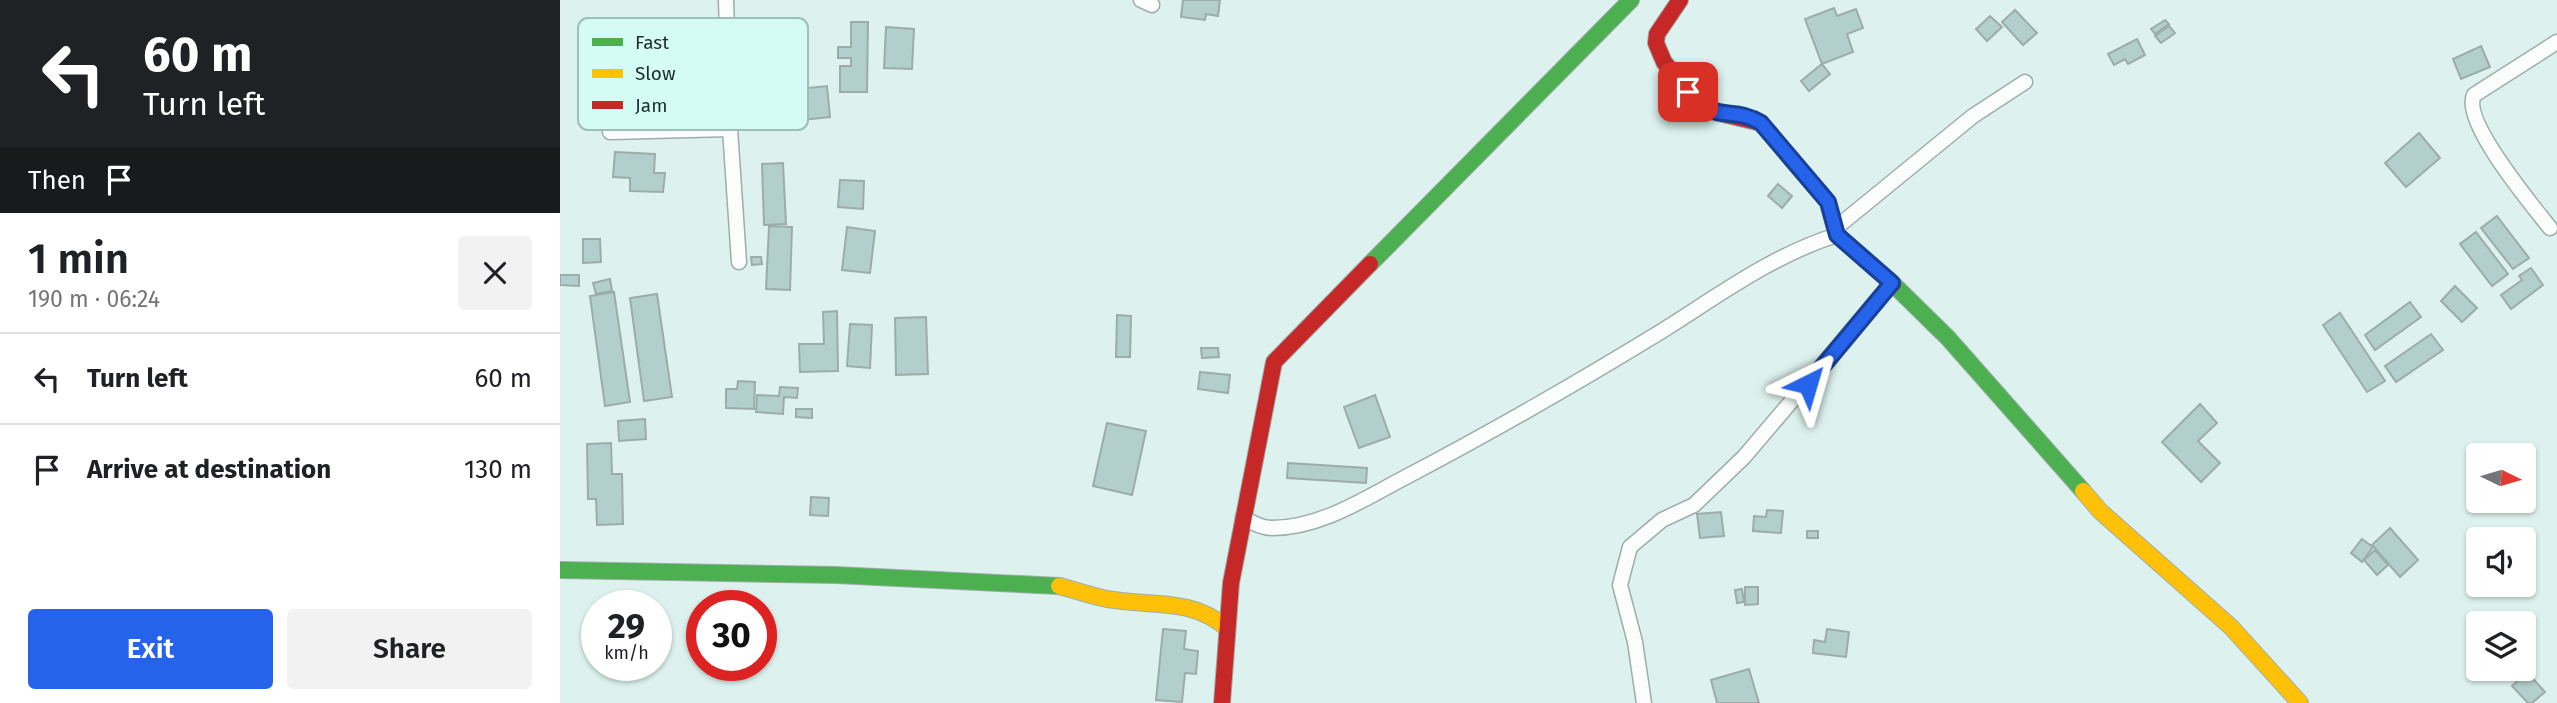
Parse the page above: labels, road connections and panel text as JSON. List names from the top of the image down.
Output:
{
  "legend": ["Fast", "Slow", "Jam"],
  "north": "right",
  "page": {
    "turn": ["60 m", "Turn left"],
    "then": "Then",
    "heading": ["1 min", "190 m · 06:24"],
    "list": [
      {
        "name": "Turn left",
        "value": "60 m"
      },
      {
        "name": "Arrive at destination",
        "value": "130 m"
      }
    ],
    "speed": "29 km/h",
    "limit": "30",
    "buttons": ["Exit", "Share"]
  }
}
